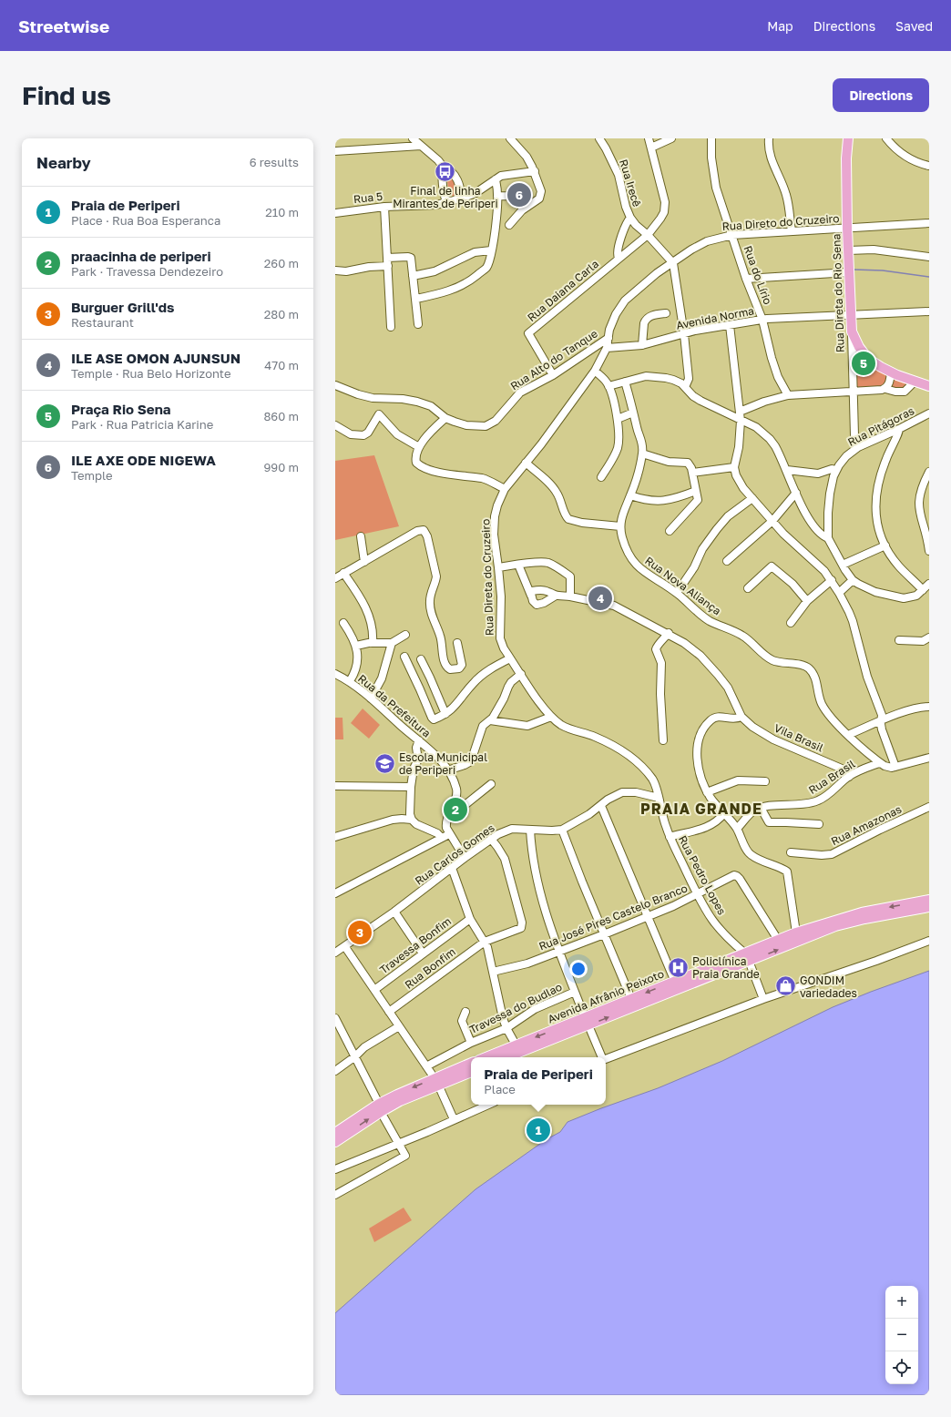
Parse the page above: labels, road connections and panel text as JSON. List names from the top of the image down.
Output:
{
  "streets": {
    "main road": ["Rua Direta do Rio Sena", "Avenida Afrânio Peixoto"],
    "street": [
      "Rua Irecê",
      "Rua 5",
      "Rua Direto do Cruzeiro",
      "Rua do Lírio",
      "Rua Daiana Carla",
      "Avenida Norma",
      "Rua Alto do Tanque",
      "Rua Pitágoras",
      "Rua Direta do Cruzeiro",
      "Rua Nova Aliança",
      "Rua da Prefeitura",
      "Vila Brasil",
      "Rua Brasil",
      "Rua Amazonas",
      "Rua Carlos Gomes",
      "Rua Pedro Lopes",
      "Rua José Pires Castelo Branco",
      "Travessa Bonfim",
      "Rua Bonfim",
      "Travessa do Budlao"
    ]
  },
  "crossings": [
    ["Rua Irecê", "Rua Direto do Cruzeiro"],
    ["Rua Irecê", "Rua Daiana Carla"],
    ["Rua Direto do Cruzeiro", "Rua do Lírio"],
    ["Rua Direto do Cruzeiro", "Rua Direta do Rio Sena"],
    ["Rua Direto do Cruzeiro", "Rua Alto do Tanque"],
    ["Rua Direto do Cruzeiro", "Rua Direta do Cruzeiro"],
    ["Rua do Lírio", "Avenida Norma"],
    ["Rua Daiana Carla", "Rua Alto do Tanque"],
    ["Rua Direta do Rio Sena", "Avenida Norma"],
    ["Rua Direta do Rio Sena", "Rua Pitágoras"],
    ["Avenida Norma", "Rua Direta do Cruzeiro"],
    ["Rua Alto do Tanque", "Rua Direta do Cruzeiro"],
    ["Rua Direta do Cruzeiro", "Rua Carlos Gomes"],
    ["Rua Direta do Cruzeiro", "Rua Pedro Lopes"],
    ["Rua Nova Aliança", "Rua Brasil"],
    ["Vila Brasil", "Rua Brasil"],
    ["Rua Carlos Gomes", "Rua Pedro Lopes"],
    ["Rua Carlos Gomes", "Rua Bonfim"],
    ["Rua Pedro Lopes", "Rua José Pires Castelo Branco"],
    ["Rua Pedro Lopes", "Avenida Afrânio Peixoto"],
    ["Rua José Pires Castelo Branco", "Avenida Afrânio Peixoto"]
  ],
  "districts": ["PRAIA GRANDE"],
  "places": {
    "bus stop": ["Final de linha Mirantes de Periperi"],
    "school or university": ["Escola Municipal de Periperi"],
    "hospital": ["Policlínica Praia Grande"],
    "shop": ["GONDIM variedades"]
  },
  "page": {
    "header": "Streetwise",
    "nav": ["Map", "Directions", "Saved"],
    "buttons": "Directions",
    "title": "Find us",
    "heading": ["Nearby", "6 results"],
    "pins": [
      "6",
      "5",
      "4",
      "2",
      "3",
      "1"
    ],
    "list": [
      {
        "mark": "1",
        "name": "Praia de Periperi",
        "note": "Place · Rua Boa Esperanca",
        "value": "210 m"
      },
      {
        "mark": "2",
        "name": "praacinha de periperi",
        "note": "Park · Travessa Dendezeiro",
        "value": "260 m"
      },
      {
        "mark": "3",
        "name": "Burguer Grill'ds",
        "note": "Restaurant",
        "value": "280 m"
      },
      {
        "mark": "4",
        "name": "ILE ASE OMON AJUNSUN",
        "note": "Temple · Rua Belo Horizonte",
        "value": "470 m"
      },
      {
        "mark": "5",
        "name": "Praça Rio Sena",
        "note": "Park · Rua Patricia Karine",
        "value": "860 m"
      },
      {
        "mark": "6",
        "name": "ILE AXE ODE NIGEWA",
        "note": "Temple",
        "value": "990 m"
      }
    ],
    "popup": ["Praia de Periperi", "Place"],
    "map_buttons": ["+", "−"]
  }
}
